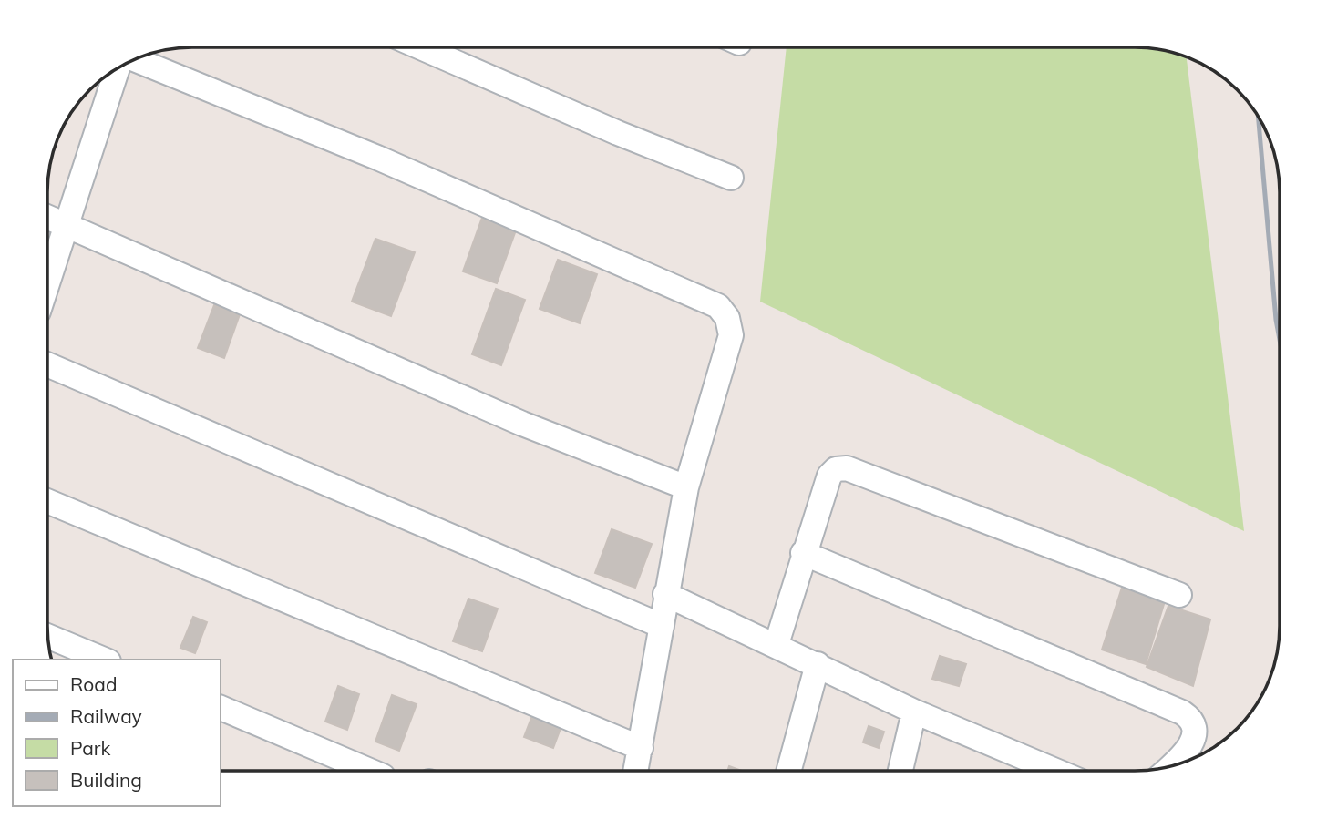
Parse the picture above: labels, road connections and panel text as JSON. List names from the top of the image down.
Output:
{
  "legend": [
    "Road",
    "Railway",
    "Park",
    "Building"
  ]
}
